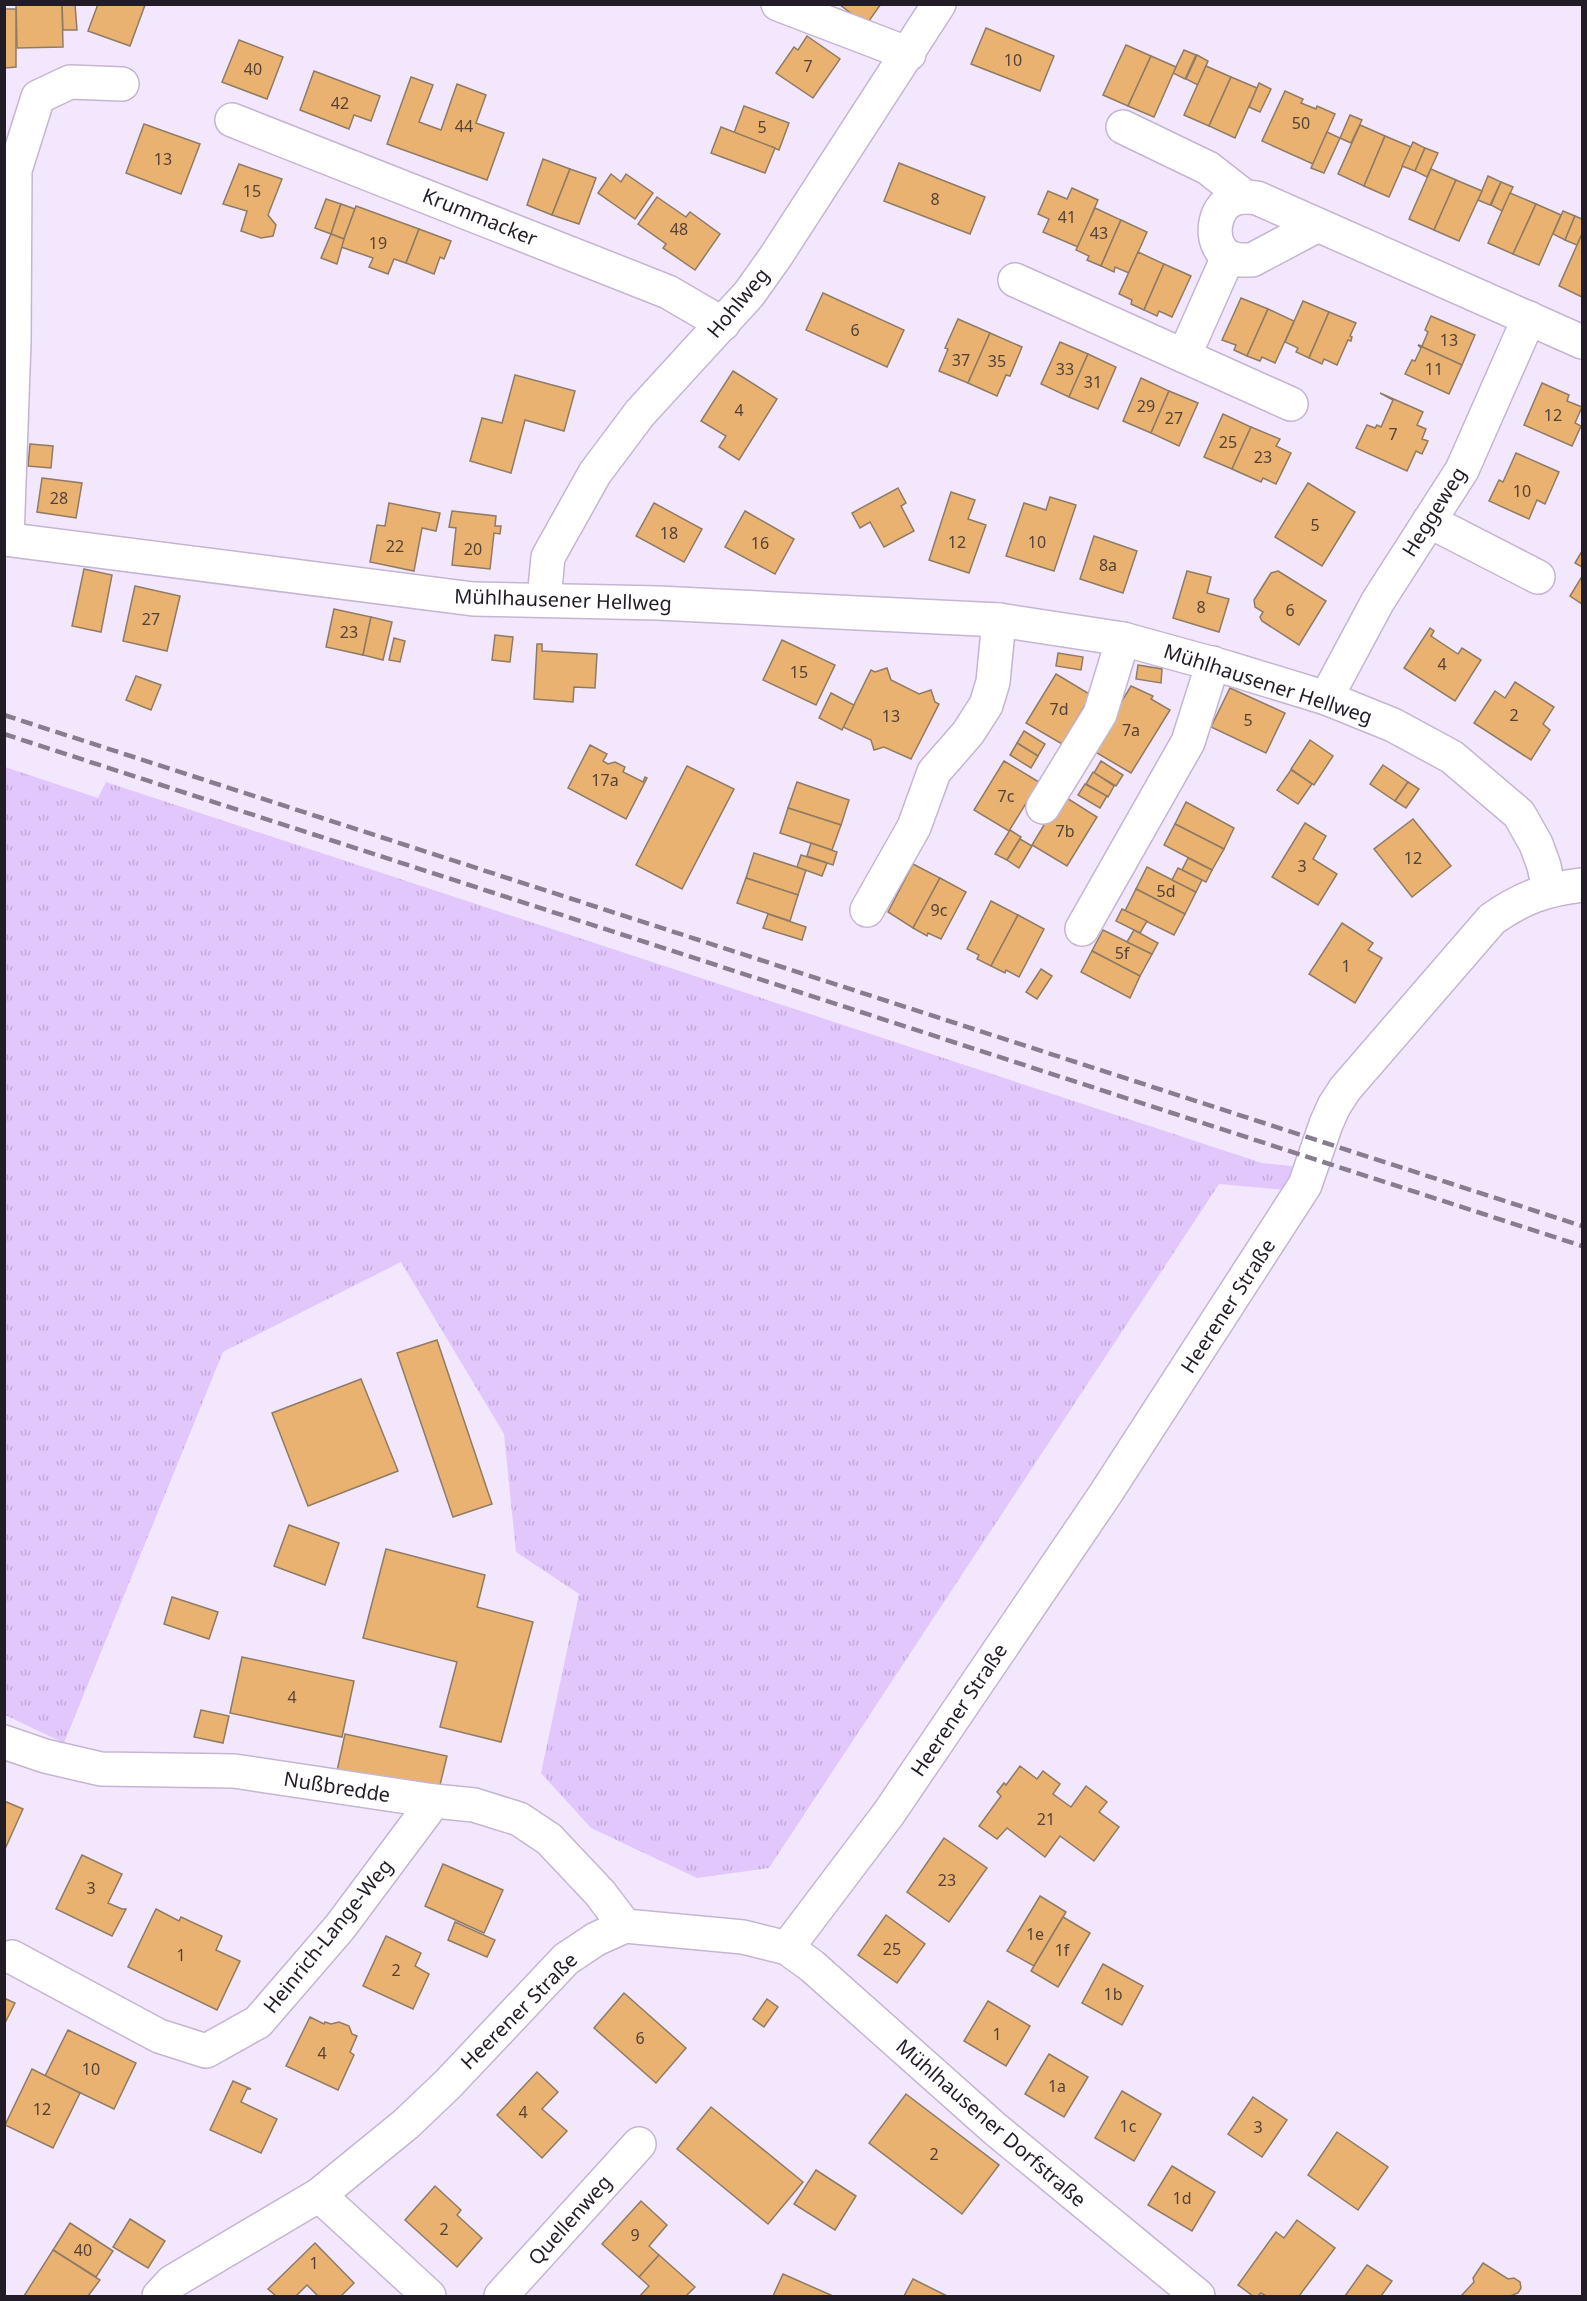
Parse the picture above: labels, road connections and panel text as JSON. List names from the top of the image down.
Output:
{
  "streets": {
    "street": [
      "Krummacker",
      "Hohlweg",
      "Heggeweg",
      "Mühlhausener Hellweg",
      "Heerener Straße",
      "Nußbredde",
      "Heinrich-Lange-Weg",
      "Mühlhausener Dorfstraße",
      "Quellenweg"
    ]
  },
  "crossings": [
    ["Krummacker", "Hohlweg"],
    ["Hohlweg", "Mühlhausener Hellweg"],
    ["Heggeweg", "Mühlhausener Hellweg"],
    ["Mühlhausener Hellweg", "Heerener Straße"],
    ["Heerener Straße", "Nußbredde"],
    ["Heerener Straße", "Mühlhausener Dorfstraße"],
    ["Nußbredde", "Heinrich-Lange-Weg"]
  ],
  "house_numbers": [
    "10",
    "7",
    "40",
    "42",
    "50",
    "44",
    "5",
    "13",
    "15",
    "8",
    "41",
    "48",
    "43",
    "19",
    "6",
    "13",
    "37",
    "35",
    "33",
    "11",
    "31",
    "29",
    "4",
    "12",
    "27",
    "7",
    "25",
    "23",
    "10",
    "28",
    "5",
    "18",
    "12",
    "10",
    "16",
    "22",
    "20",
    "8a",
    "8",
    "6",
    "27",
    "23",
    "4",
    "15",
    "7d",
    "2",
    "13",
    "5",
    "7a",
    "17a",
    "7c",
    "7b",
    "12",
    "3",
    "5d",
    "9c",
    "5f",
    "1",
    "4",
    "21",
    "23",
    "3",
    "1e",
    "25",
    "1f",
    "1",
    "2",
    "1b",
    "1",
    "6",
    "4",
    "10",
    "1a",
    "12",
    "4",
    "1c",
    "3",
    "2",
    "1d",
    "2",
    "9",
    "40",
    "1"
  ]
}
